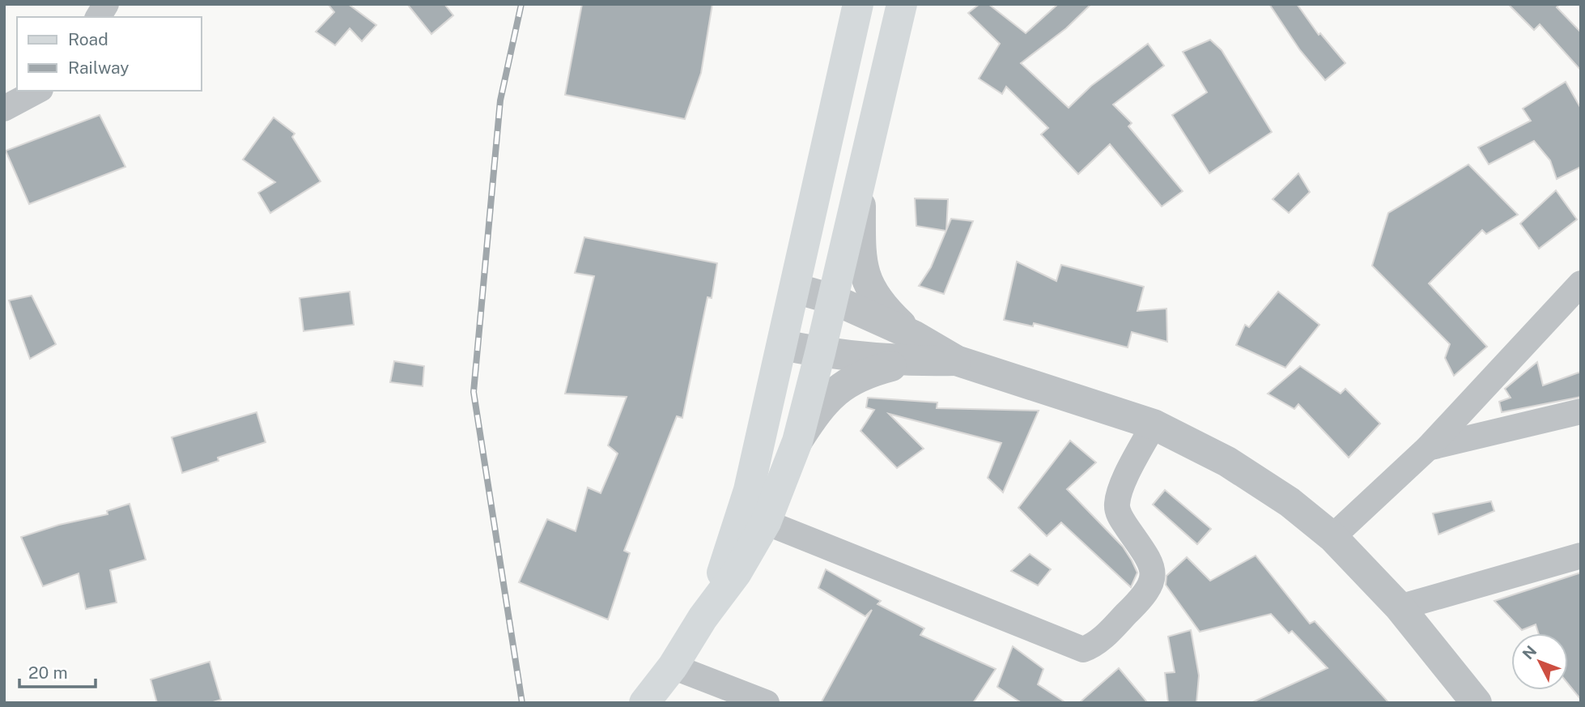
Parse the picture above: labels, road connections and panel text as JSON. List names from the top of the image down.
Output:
{
  "legend": ["Road", "Railway"],
  "scale_bar": "20 m",
  "north": "top left"
}
